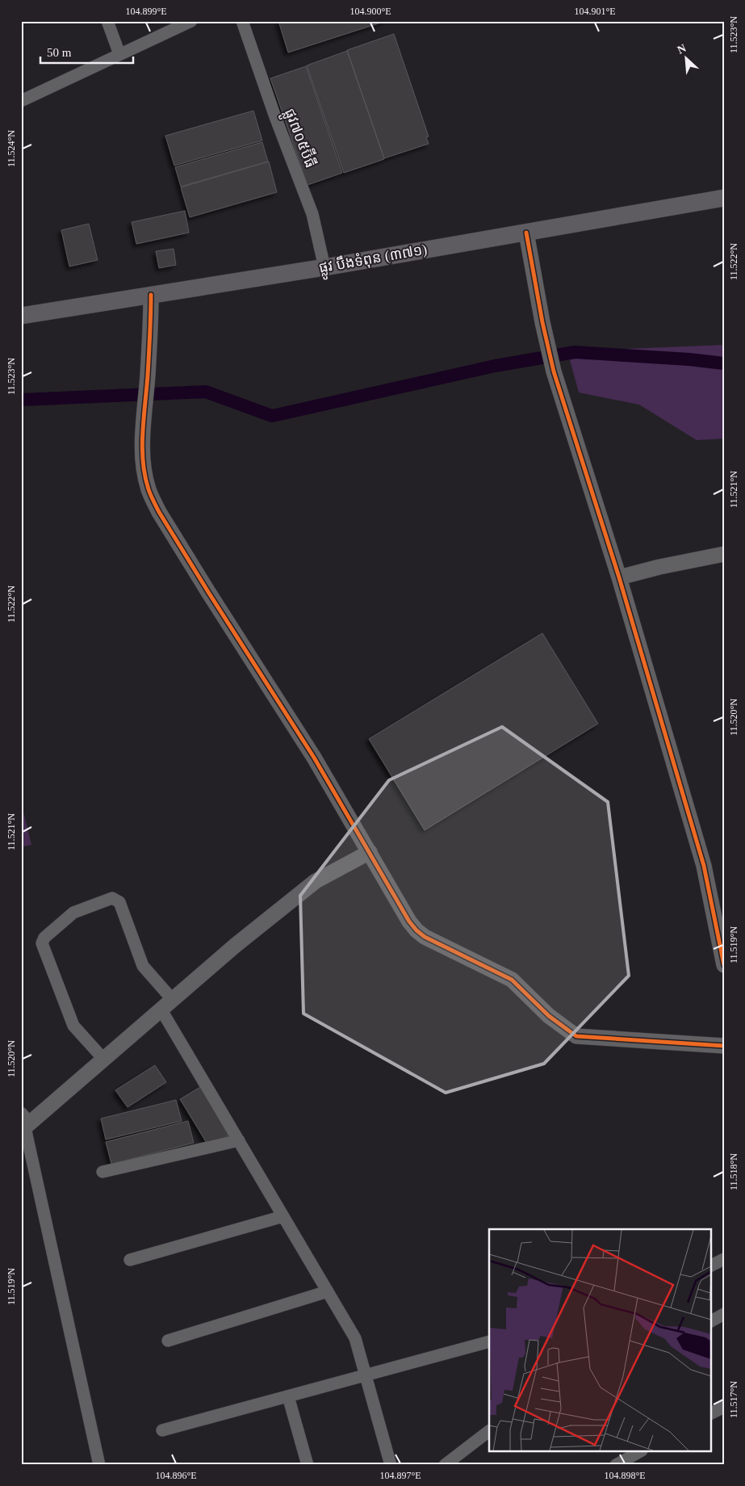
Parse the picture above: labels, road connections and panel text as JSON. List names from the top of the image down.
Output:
{
  "streets": {
    "main road": ["ផ្លូវ បឹងទំពុន (៣៧១)"],
    "street": ["ផ្លូវ៧០៥ប៊ីធី"]
  },
  "crossings": [
    ["ផ្លូវ៧០៥ប៊ីធី", "ផ្លូវ បឹងទំពុន (៣៧១)"]
  ],
  "scale_bar": "50 m",
  "north": "top left",
  "coordinates": [
    "104.899°E",
    "104.900°E",
    "104.901°E",
    "11.523°N",
    "11.524°N",
    "11.522°N",
    "11.521°N",
    "11.520°N",
    "11.519°N",
    "11.518°N",
    "11.517°N",
    "104.896°E",
    "104.897°E",
    "104.898°E"
  ]
}
